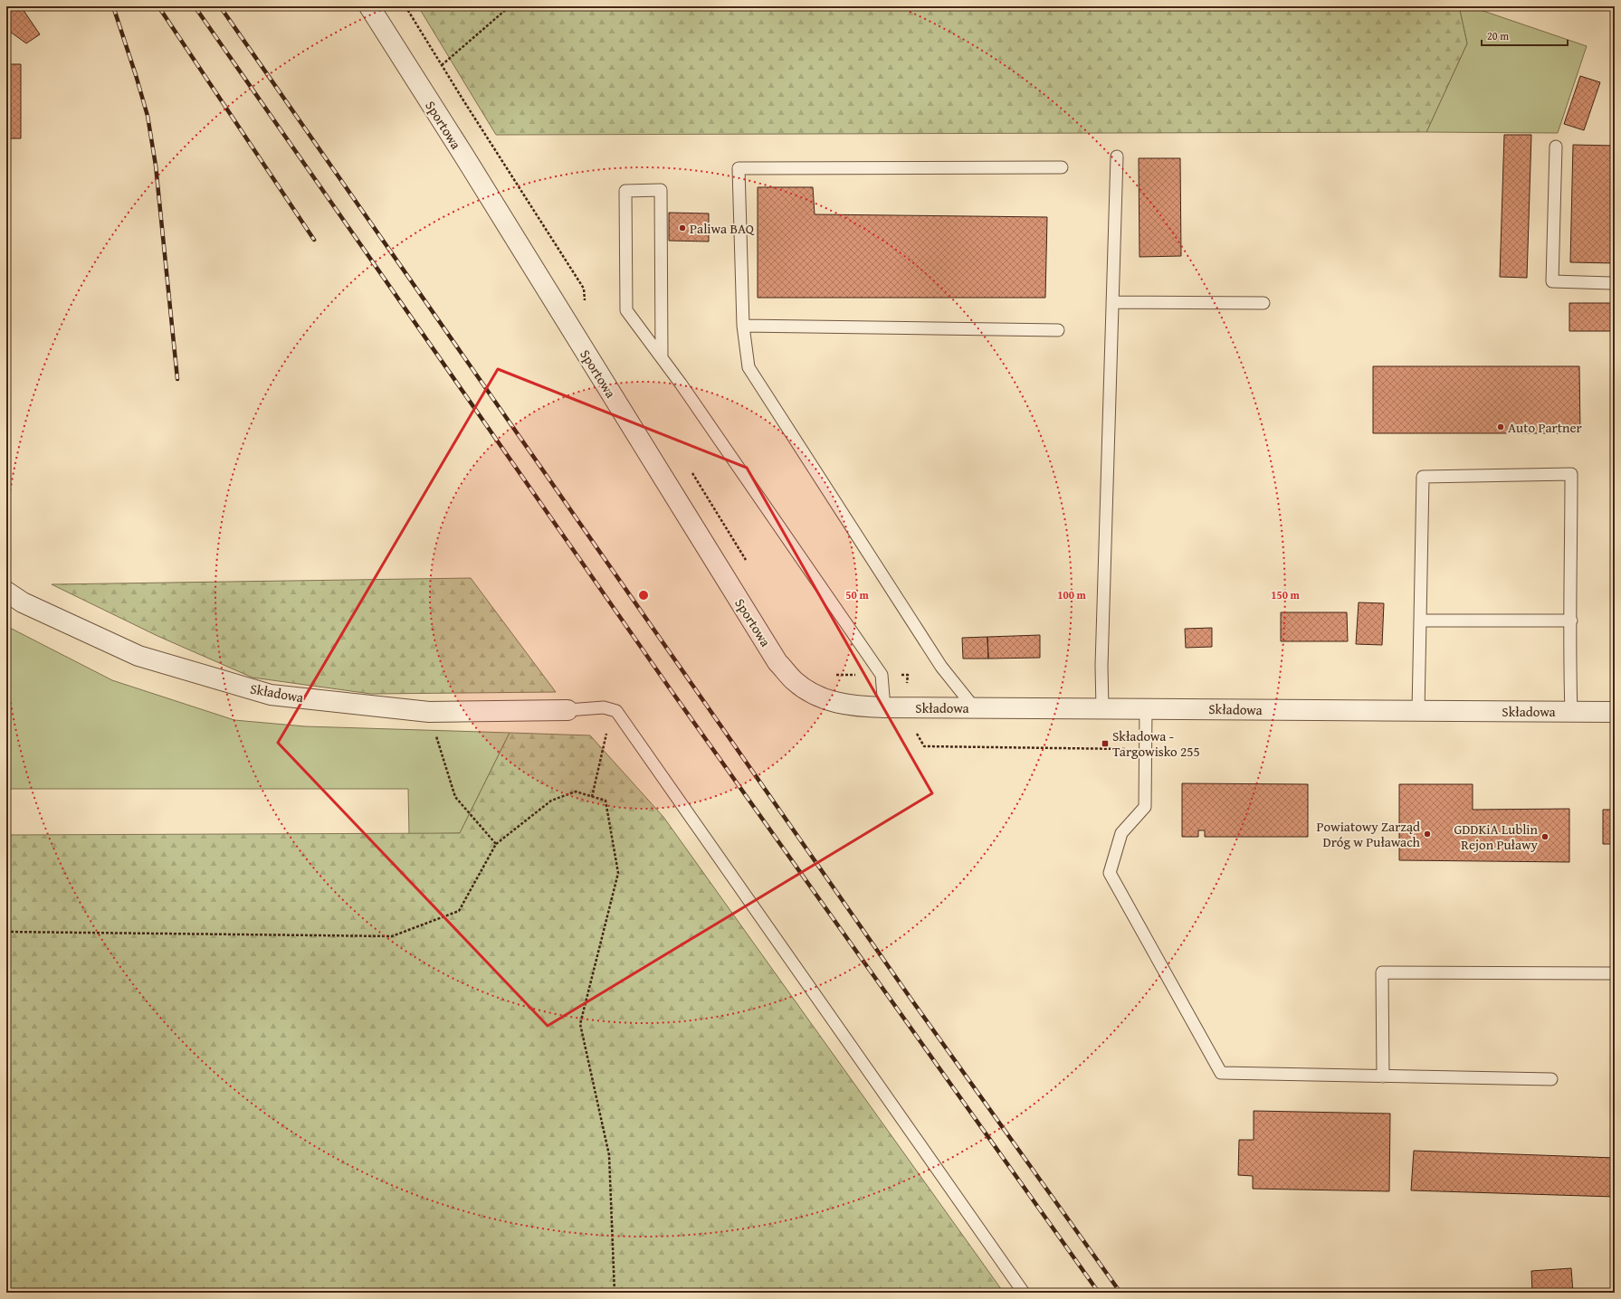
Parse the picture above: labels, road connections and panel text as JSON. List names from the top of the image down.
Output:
{
  "streets": {
    "street": ["Sportowa", "Składowa"]
  },
  "crossings": [
    ["Sportowa", "Składowa"]
  ],
  "places": {
    "other": [
      "Paliwa BAQ",
      "Auto Partner",
      "Powiatowy Zarząd Dróg w Puławach",
      "GDDKiA Lublin Rejon Puławy"
    ],
    "transit": ["Składowa - Targowisko 255"]
  },
  "scale_bar": "20 m",
  "rings": ["50 m", "100 m", "150 m"]
}
